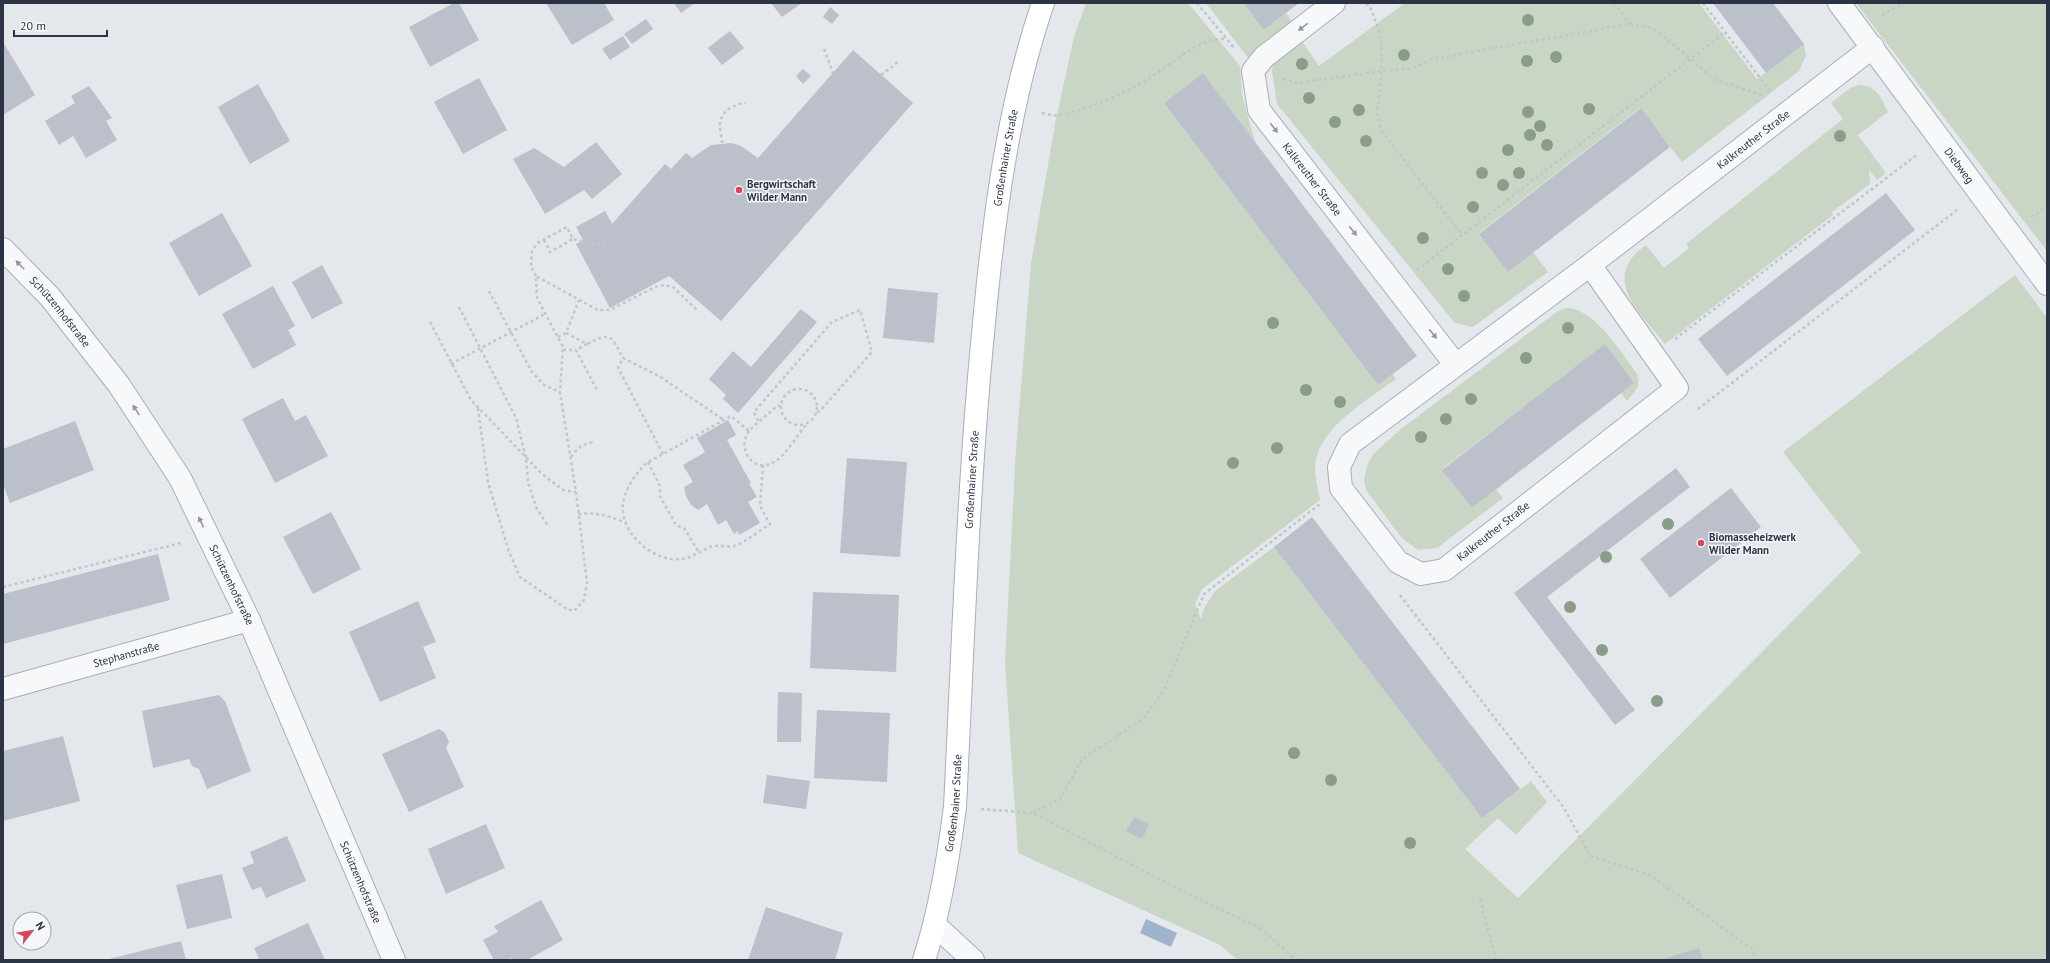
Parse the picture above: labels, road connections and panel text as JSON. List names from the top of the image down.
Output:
{
  "streets": {
    "main road": ["Großenhainer Straße"],
    "street": [
      "Kalkreuther Straße",
      "Diebweg",
      "Schützenhofstraße",
      "Stephanstraße"
    ]
  },
  "crossings": [
    ["Kalkreuther Straße", "Diebweg"],
    ["Schützenhofstraße", "Stephanstraße"]
  ],
  "one_way": ["Schützenhofstraße"],
  "places": ["Bergwirtschaft Wilder Mann", "Biomasseheizwerk Wilder Mann"],
  "scale_bar": "20 m",
  "north": "top right"
}
